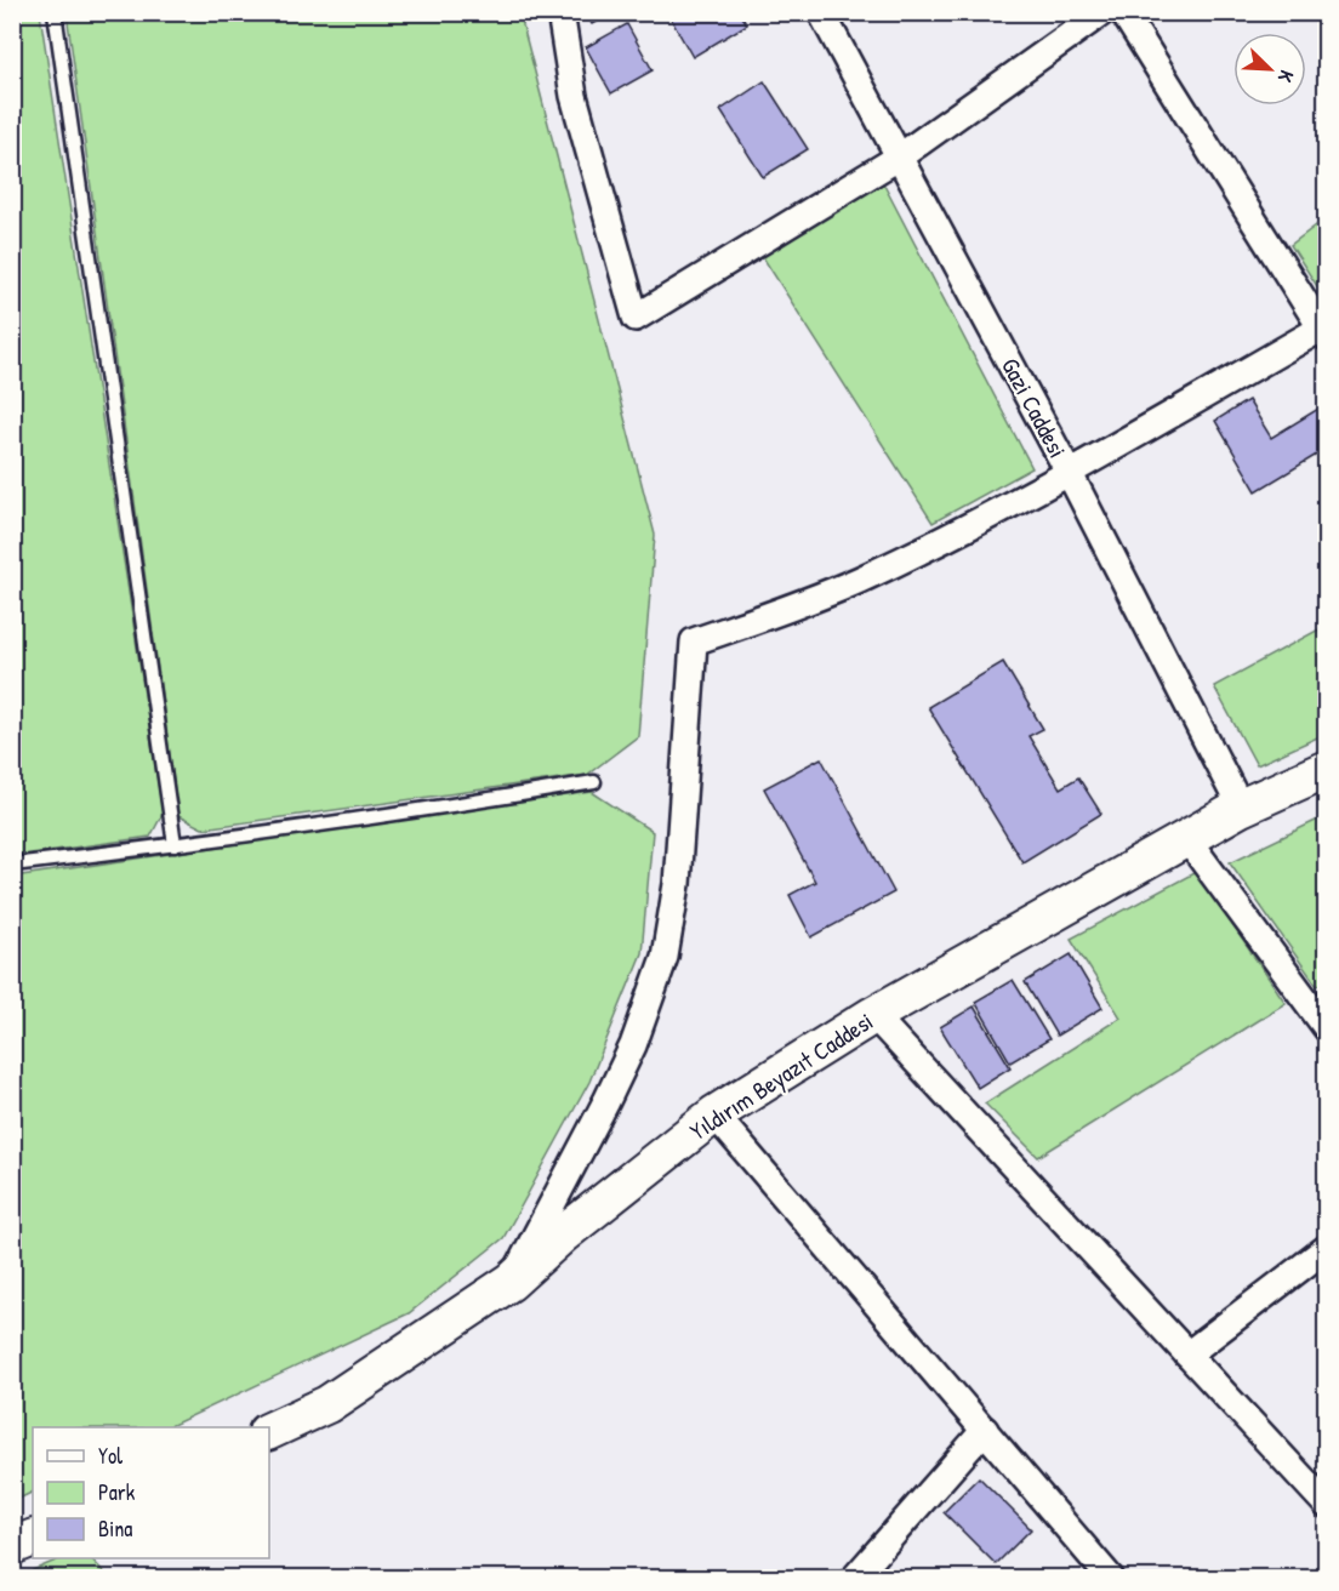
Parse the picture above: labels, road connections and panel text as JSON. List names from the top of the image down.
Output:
{
  "streets": {
    "street": ["Gazi Caddesi", "Yıldırım Beyazıt Caddesi"]
  },
  "crossings": [
    ["Gazi Caddesi", "Yıldırım Beyazıt Caddesi"]
  ],
  "legend": ["Yol", "Park", "Bina"],
  "north": "bottom right"
}
